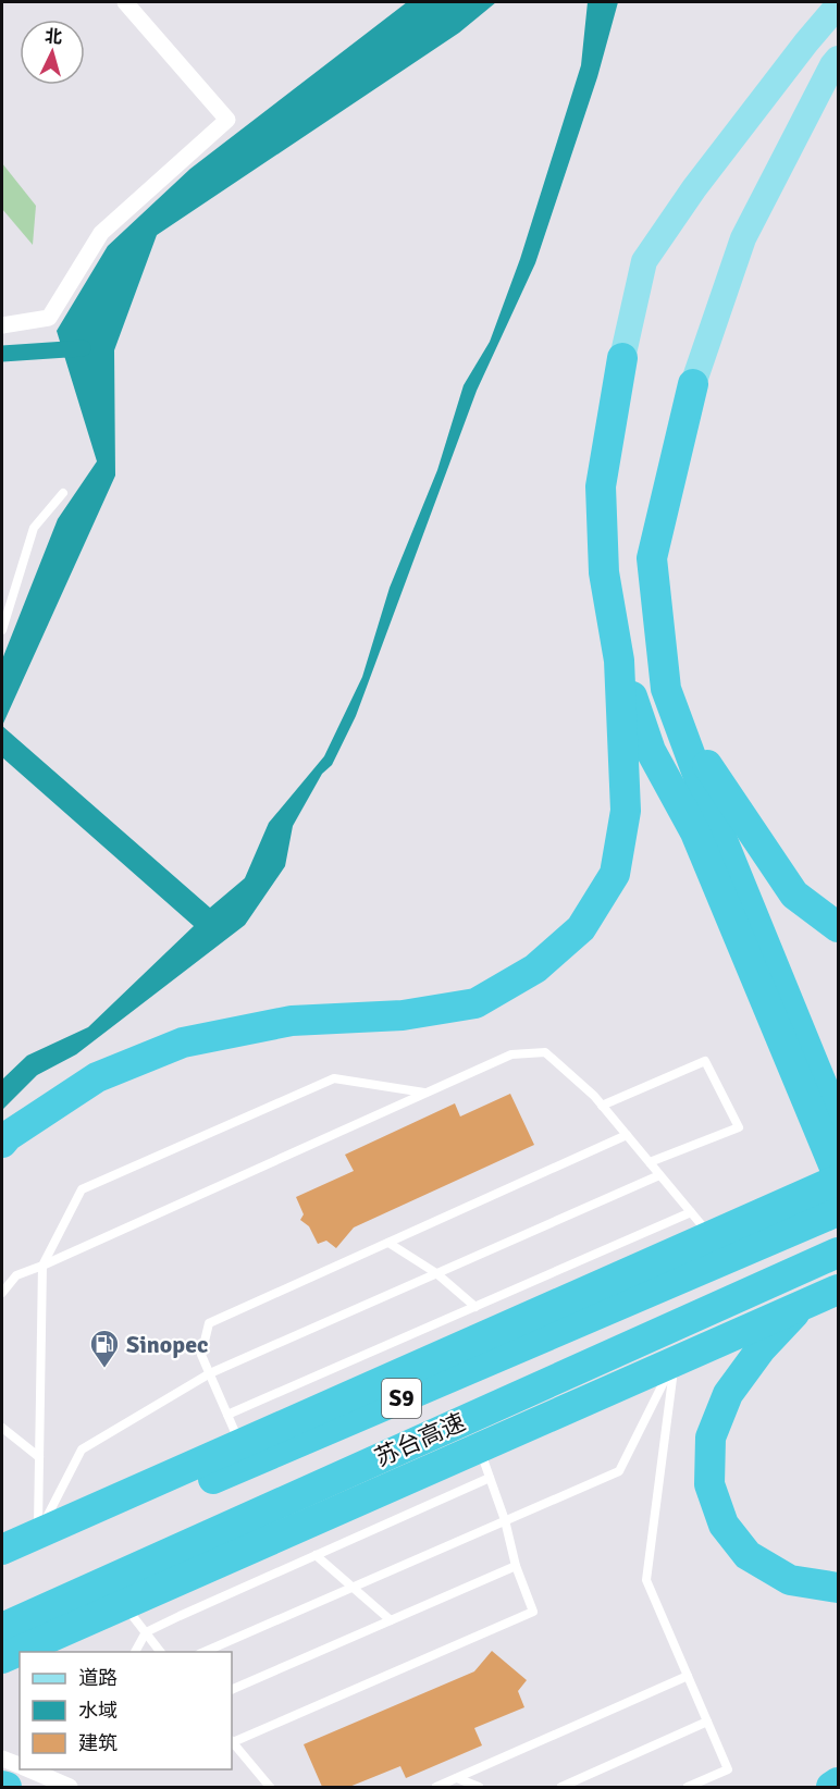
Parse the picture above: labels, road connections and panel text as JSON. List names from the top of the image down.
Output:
{
  "streets": {
    "highway": ["S9", "苏台高速"]
  },
  "places": {
    "fuel station": ["Sinopec"]
  },
  "legend": ["道路", "水域", "建筑"],
  "north": "top"
}
